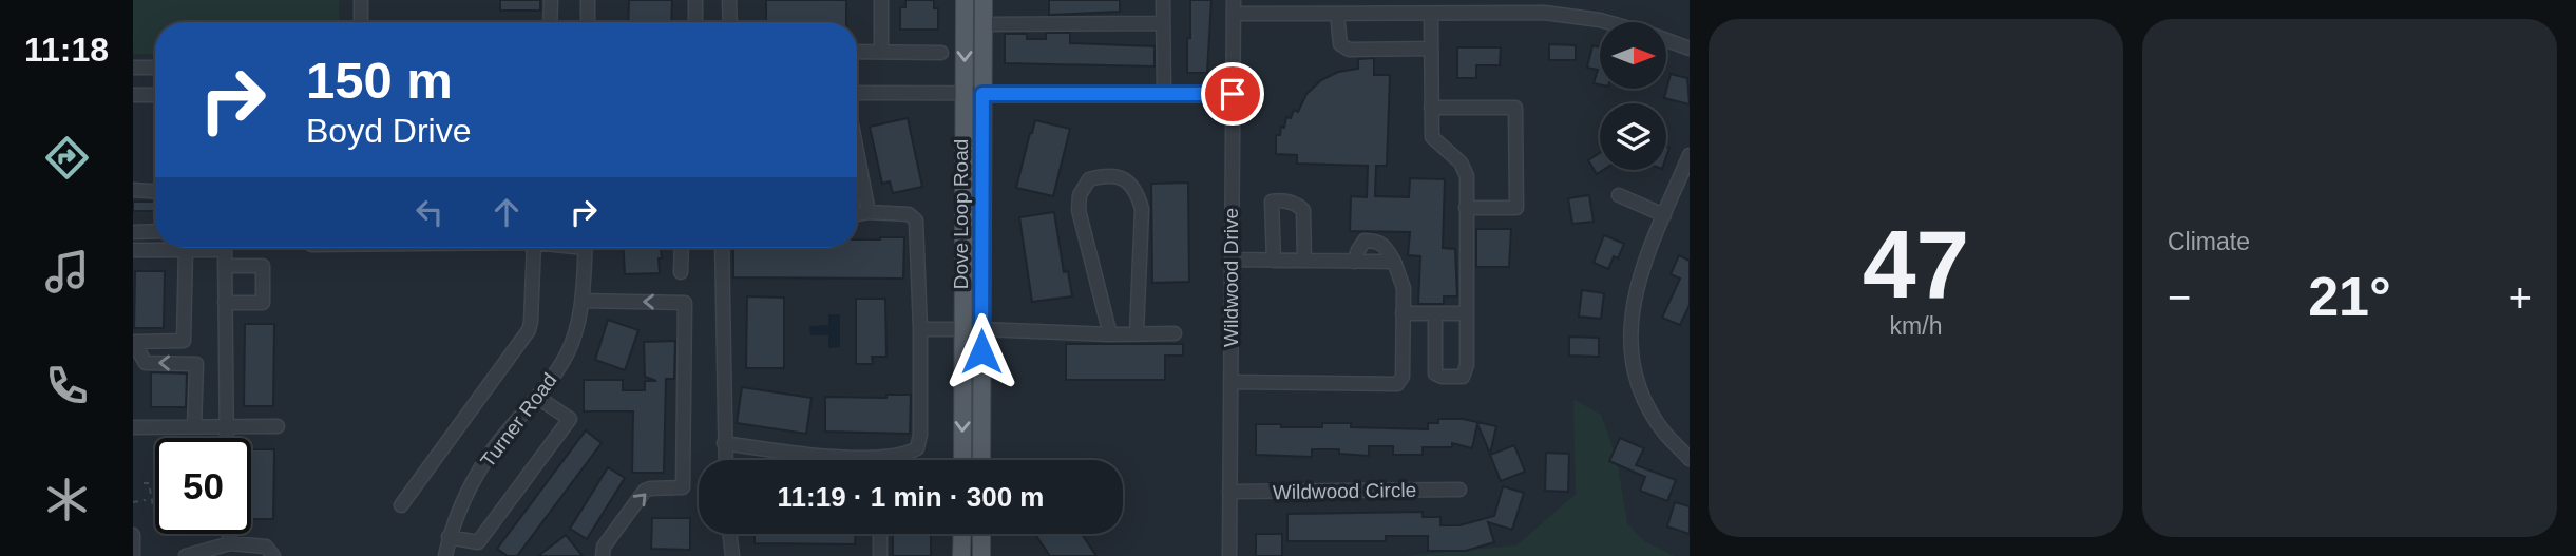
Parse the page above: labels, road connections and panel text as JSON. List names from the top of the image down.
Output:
{
  "streets": {
    "main road": ["Dove Loop Road"],
    "street": ["Wildwood Drive", "Turner Road", "Wildwood Circle"]
  },
  "crossings": [
    ["Wildwood Drive", "Wildwood Circle"]
  ],
  "north": "right",
  "page": {
    "tabs": "11:18",
    "tile": [
      ["47", "km/h"],
      "Climate"
    ],
    "turn": ["150 m", "Boyd Drive"],
    "heat": ["−", "21°", "+"],
    "limit": "50",
    "trip": "11:19 · 1 min · 300 m"
  }
}
